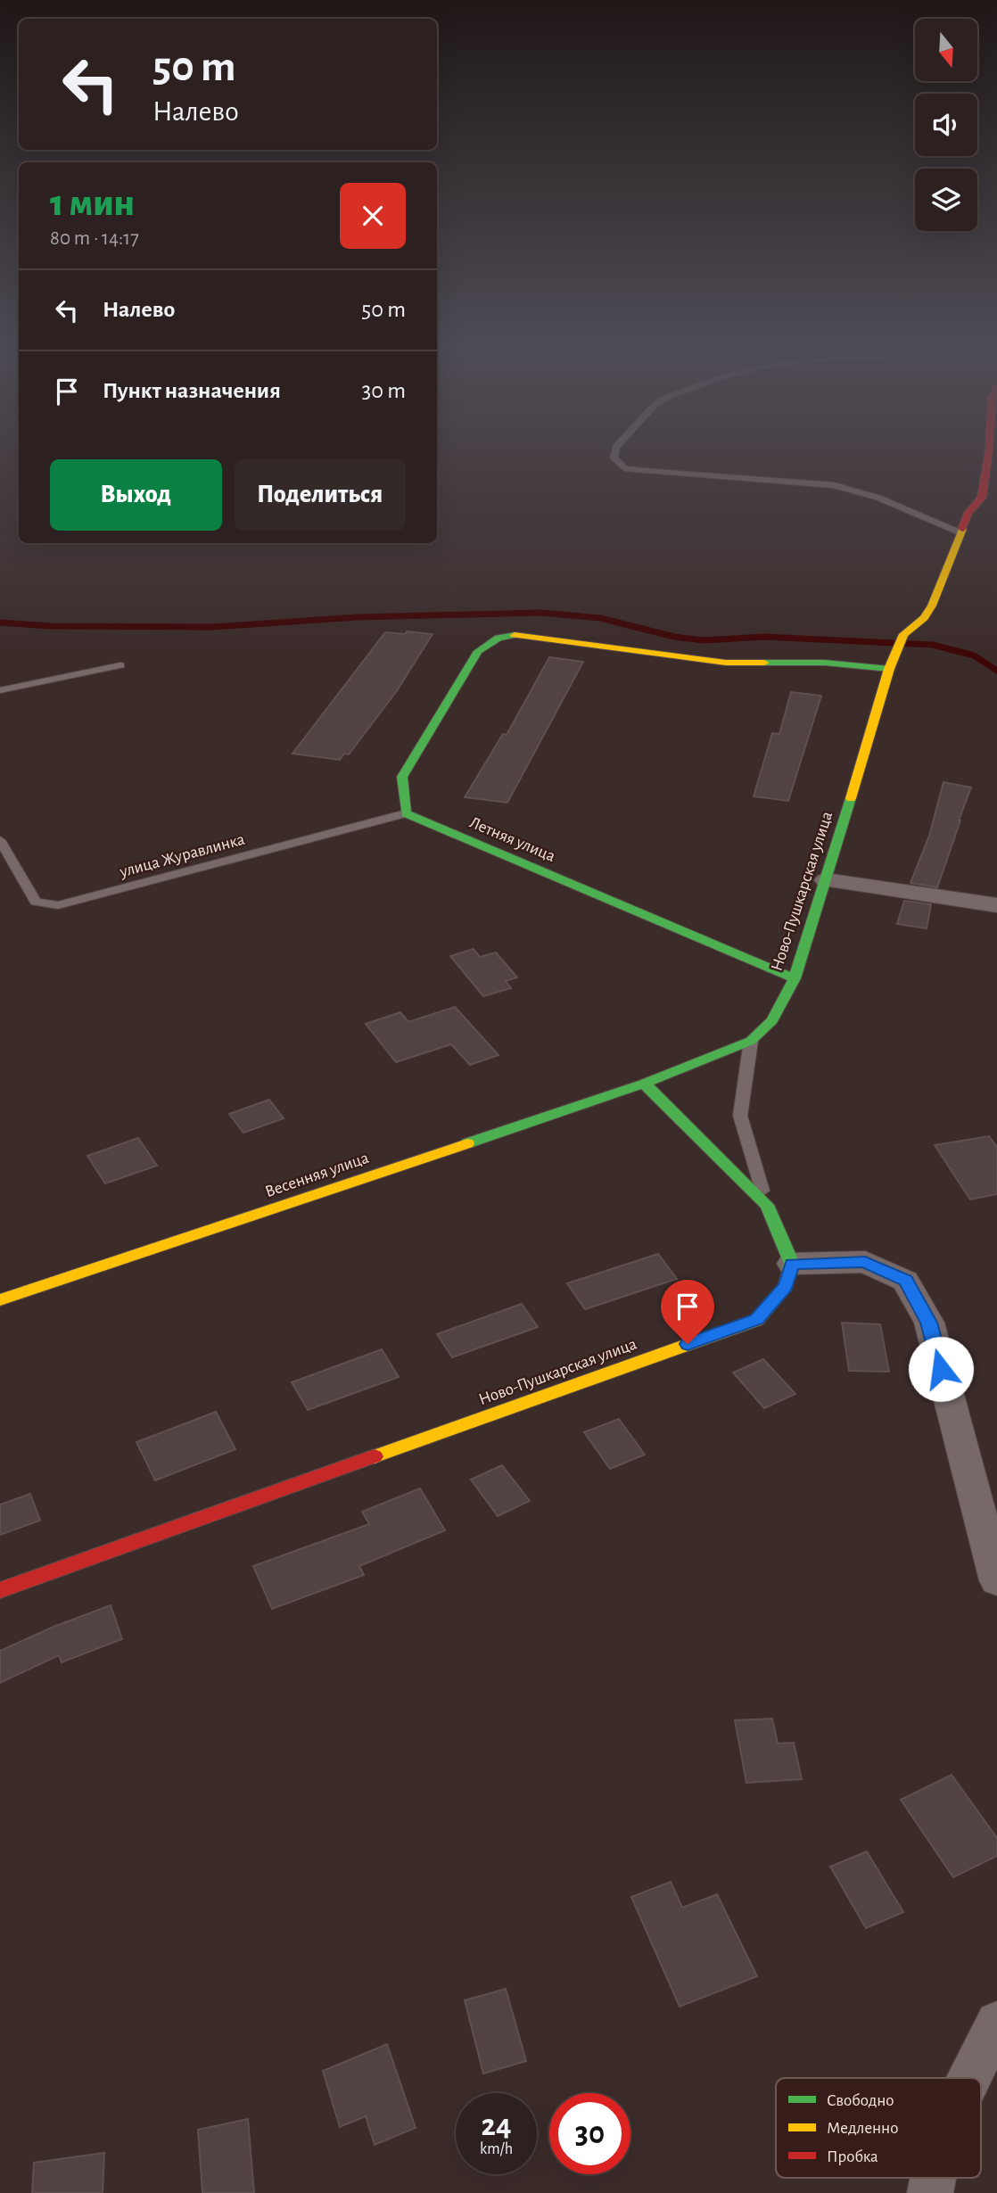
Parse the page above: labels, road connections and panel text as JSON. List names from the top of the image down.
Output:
{
  "streets": {
    "street": ["Летняя улица", "Ново-Пушкарская улица", "Весенняя улица"],
    "lane": ["улица Журавлинка"]
  },
  "crossings": [
    ["Летняя улица", "улица Журавлинка"],
    ["Летняя улица", "Ново-Пушкарская улица"],
    ["Ново-Пушкарская улица", "Весенняя улица"]
  ],
  "legend": ["Свободно", "Медленно", "Пробка"],
  "north": "bottom",
  "page": {
    "turn": ["50 m", "Налево"],
    "heading": ["1 мин", "80 m · 14:17"],
    "list": [
      {
        "name": "Налево",
        "value": "50 m"
      },
      {
        "name": "Пункт назначения",
        "value": "30 m"
      }
    ],
    "buttons": ["Выход", "Поделиться"],
    "speed": "24 km/h",
    "limit": "30"
  }
}
